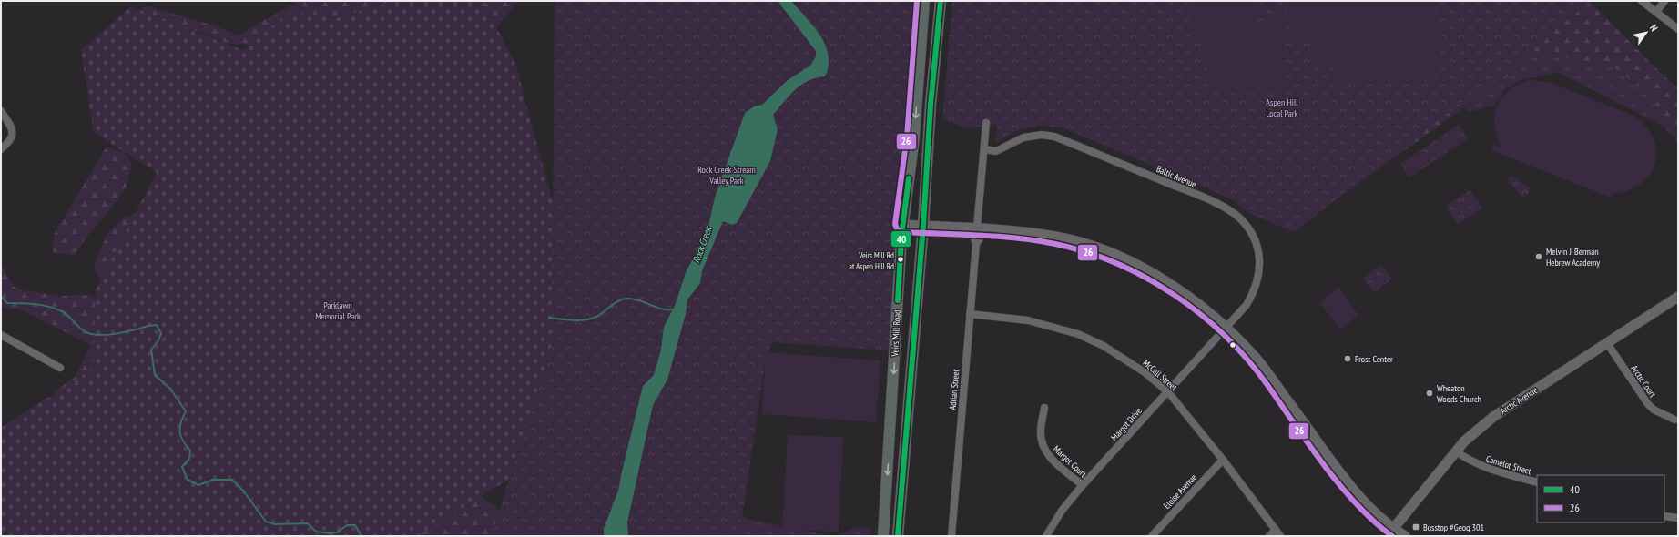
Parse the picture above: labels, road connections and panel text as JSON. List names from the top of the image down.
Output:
{
  "streets": {
    "main road": ["Veirs Mill Road"],
    "street": [
      "Baltic Avenue",
      "McCall Street",
      "Arctic Court",
      "Adrian Street",
      "Arctic Avenue",
      "Margot Drive",
      "Margot Court",
      "Camelot Street",
      "Eloise Avenue"
    ]
  },
  "crossings": [
    ["Baltic Avenue", "Adrian Street"],
    ["Baltic Avenue", "Margot Drive"],
    ["McCall Street", "Adrian Street"],
    ["McCall Street", "Margot Drive"],
    ["McCall Street", "Eloise Avenue"],
    ["Arctic Court", "Arctic Avenue"],
    ["Arctic Avenue", "Camelot Street"],
    ["Margot Drive", "Margot Court"]
  ],
  "water": ["Rock Creek"],
  "parks": ["Aspen Hill Local Park", "Rock Creek Stream Valley Park", "Parklawn Memorial Park"],
  "places": {
    "other": [
      "Melvin J. Berman Hebrew Academy",
      "Veirs Mill Rd at Aspen Hill Rd",
      "Frost Center",
      "Wheaton Woods Church"
    ],
    "transit": ["Busstop #Geog 301"]
  },
  "lines": ["transit line 40", "transit line 26"],
  "legend": ["40", "26"],
  "north": "top right"
}
